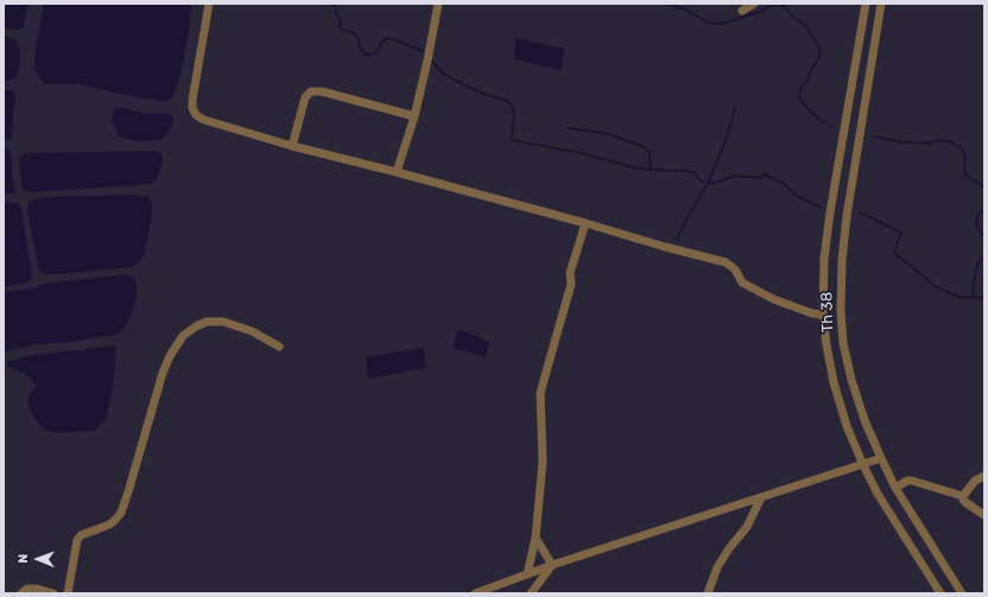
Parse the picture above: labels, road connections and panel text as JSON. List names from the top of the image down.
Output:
{
  "streets": {
    "street": ["Th 38"]
  },
  "north": "left"
}
